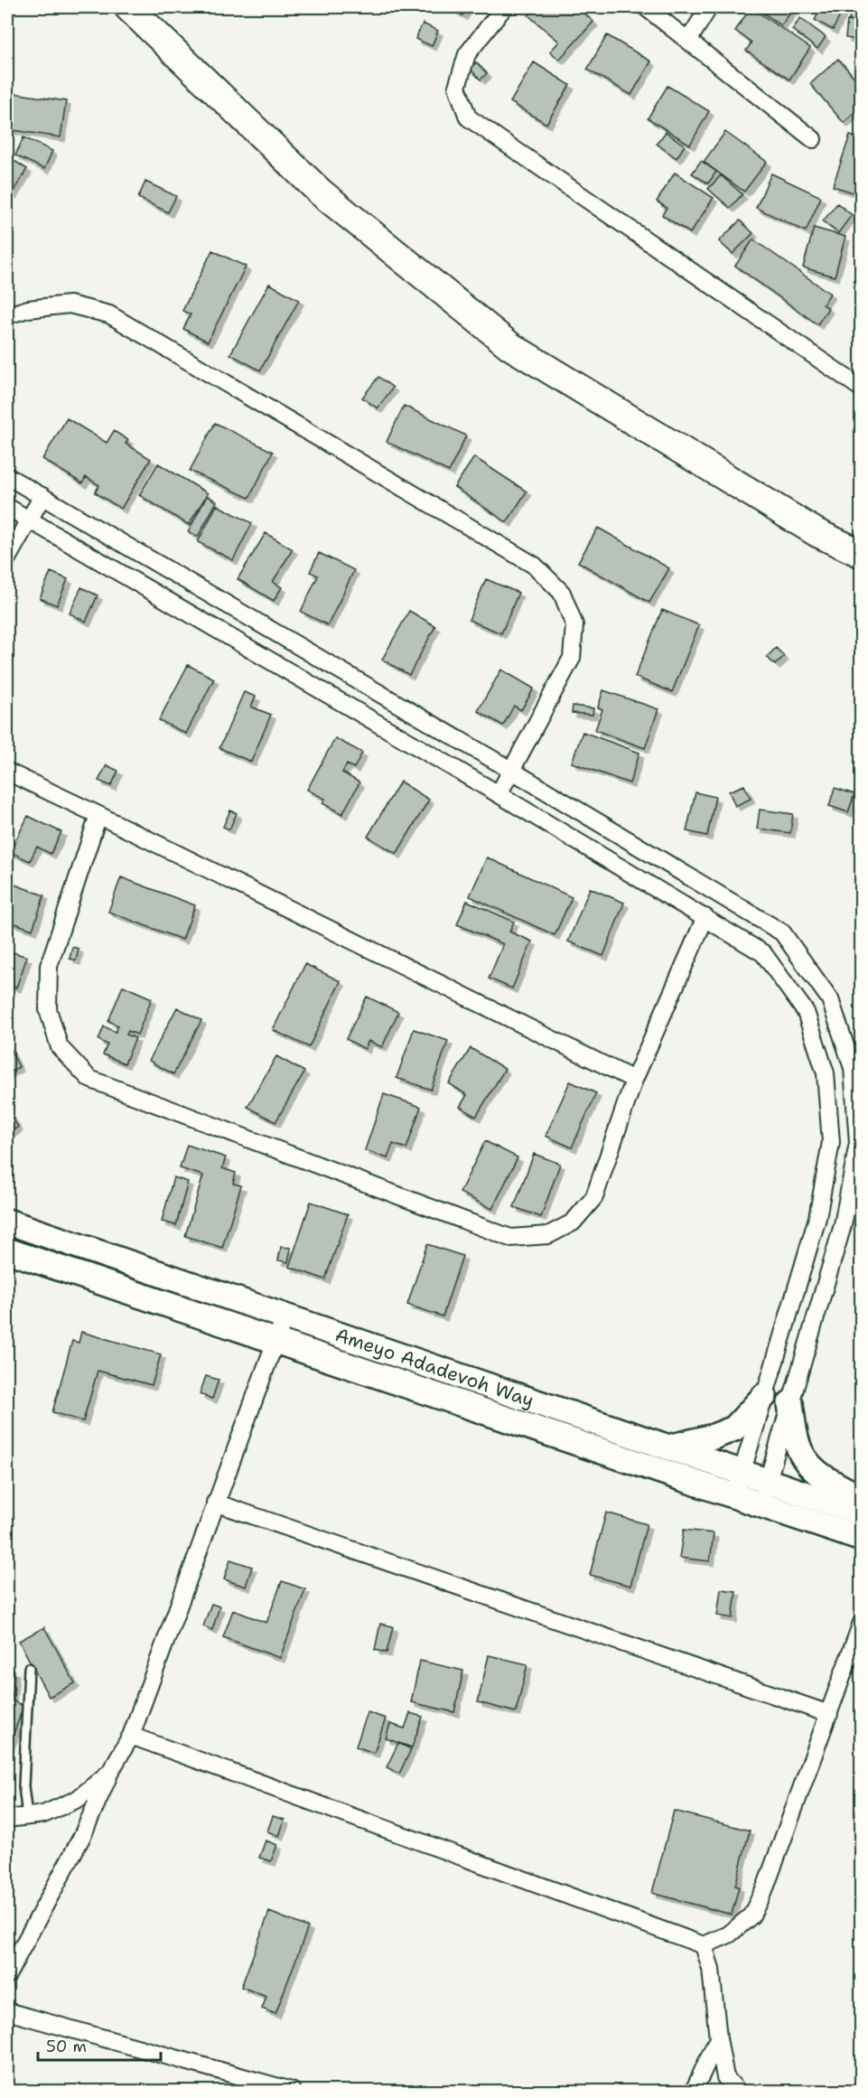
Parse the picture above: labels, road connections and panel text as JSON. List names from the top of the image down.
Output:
{
  "streets": {
    "street": ["Ameyo Adadevoh Way"]
  },
  "scale_bar": "50 m"
}
